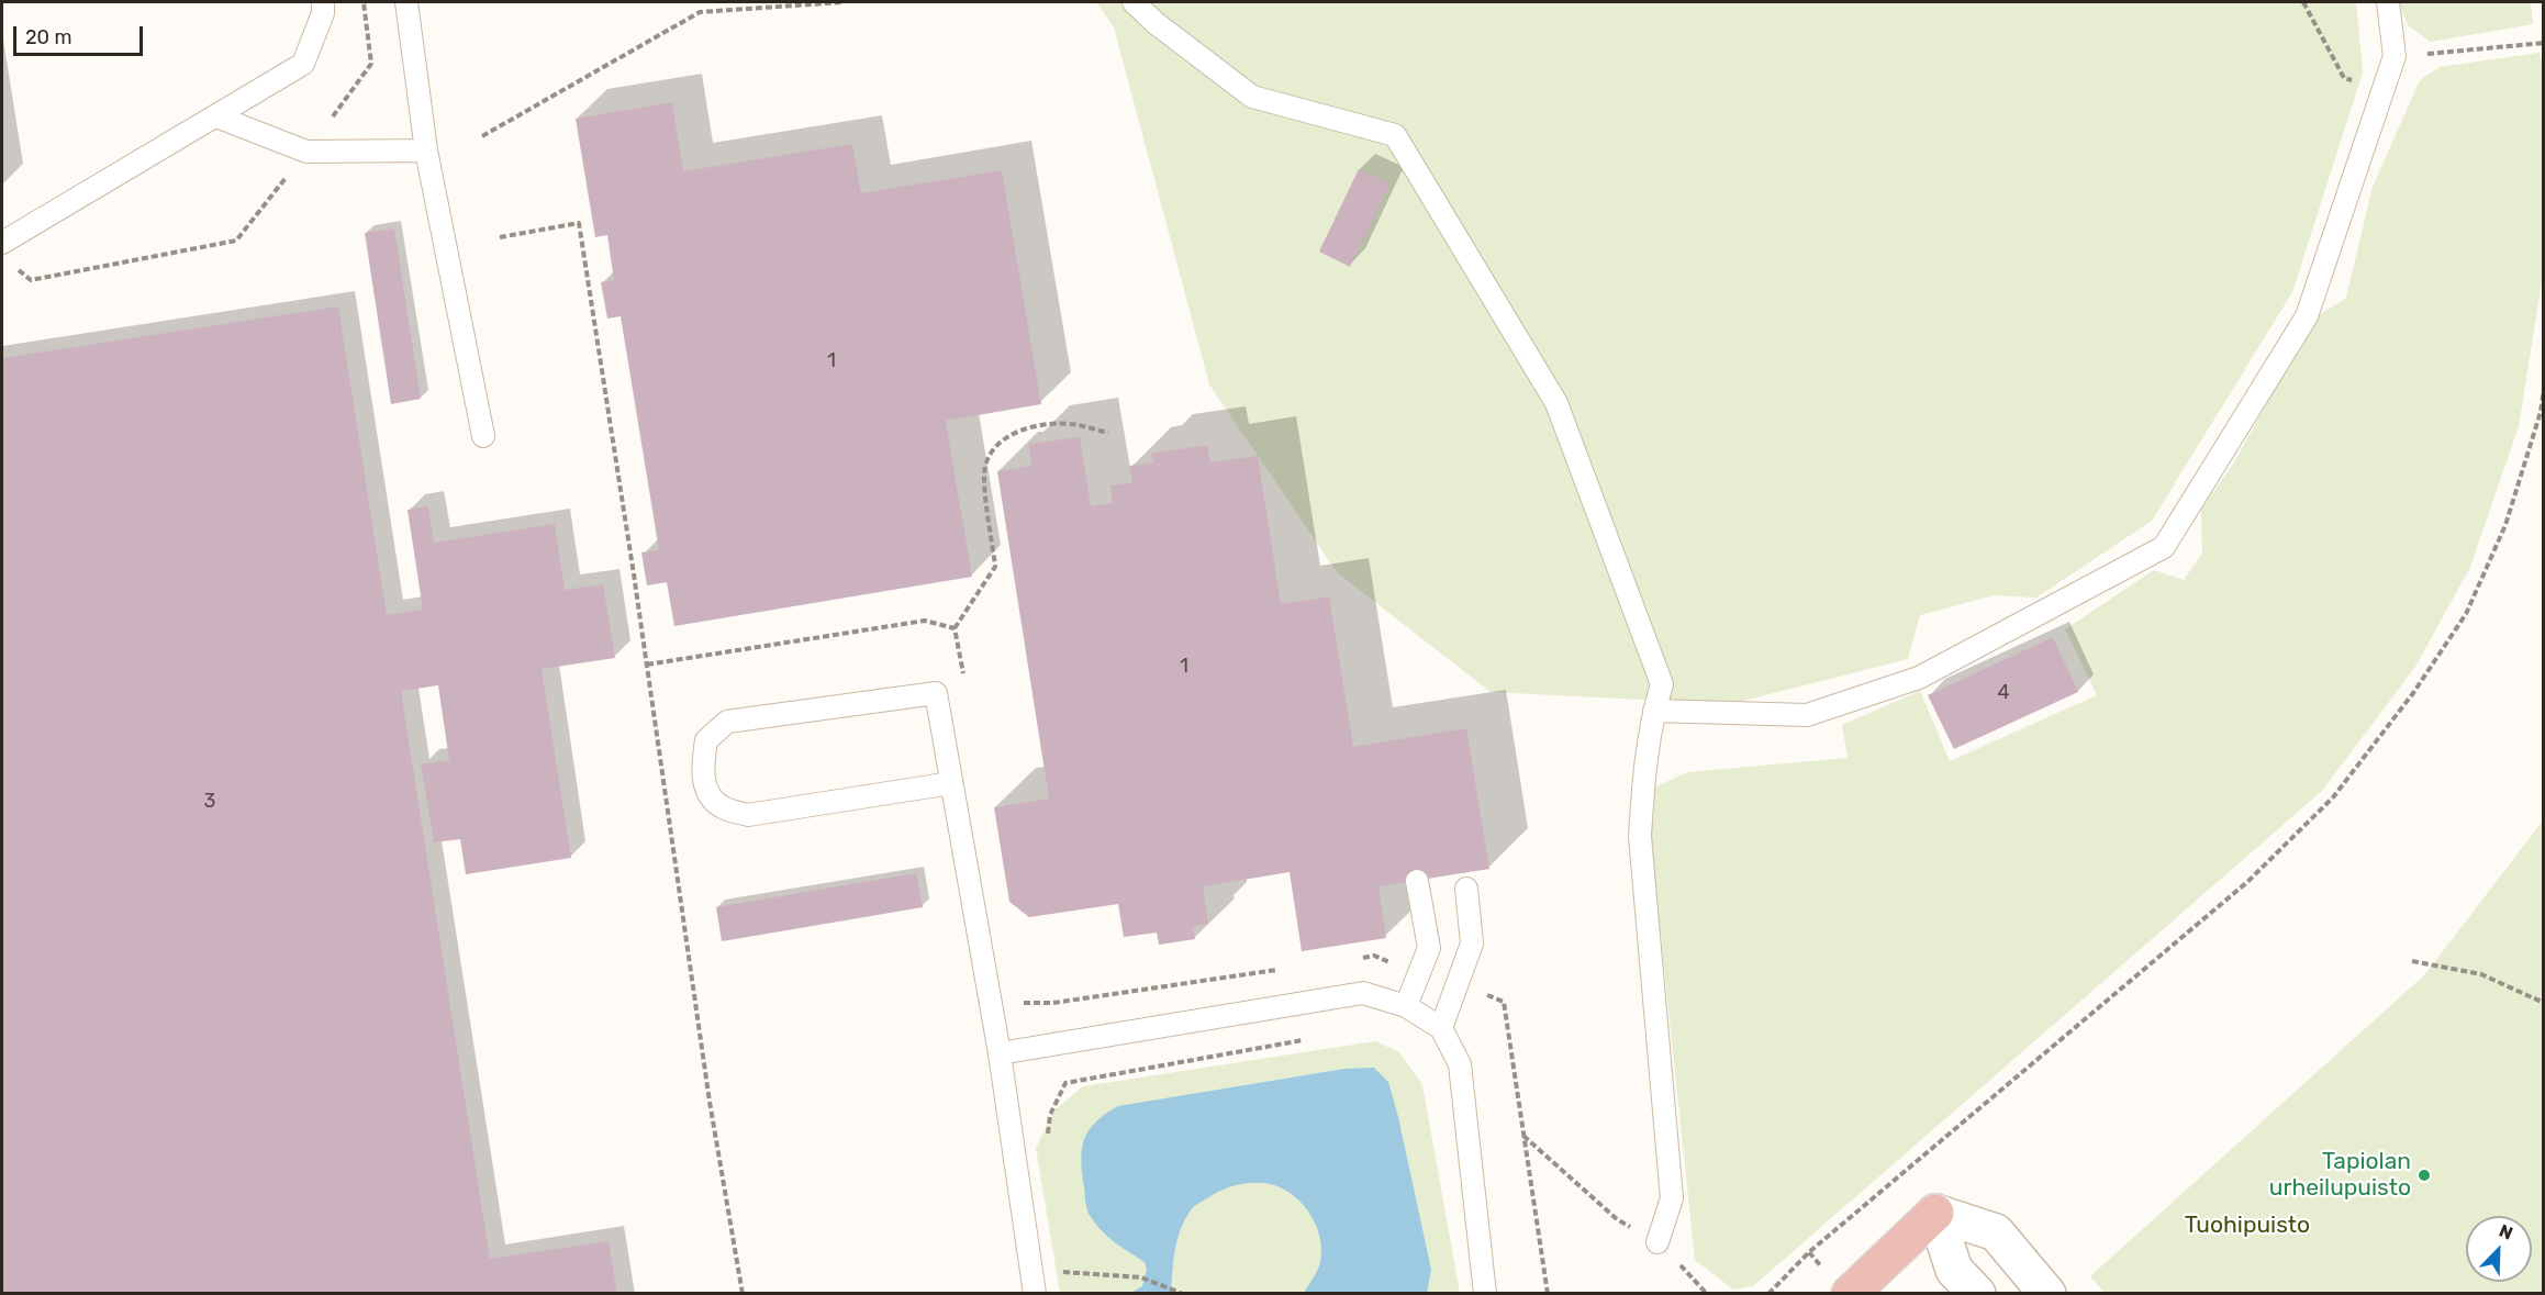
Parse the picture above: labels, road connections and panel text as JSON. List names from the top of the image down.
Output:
{
  "parks": ["Tuohipuisto"],
  "places": ["Tapiolan urheilupuisto"],
  "house_numbers": [
    "1",
    "1",
    "4",
    "3"
  ],
  "scale_bar": "20 m",
  "north": "top right"
}
